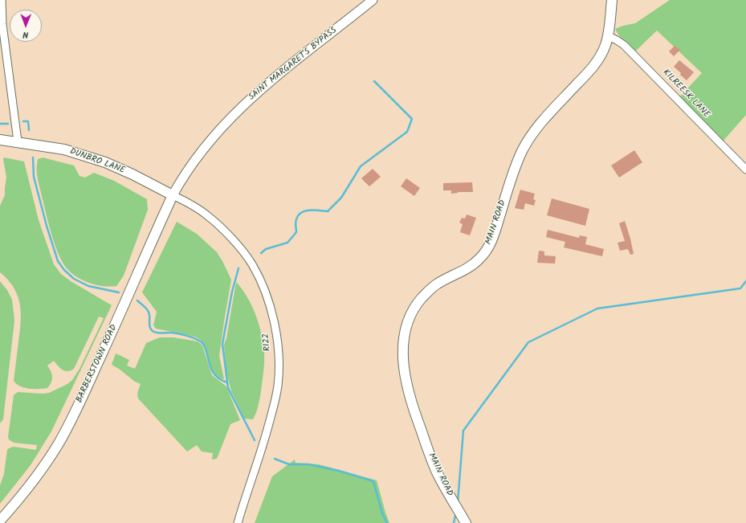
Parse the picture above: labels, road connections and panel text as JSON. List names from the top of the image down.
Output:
{
  "streets": {
    "main road": ["DUNBRO LANE", "MAIN ROAD", "BARBERSTOWN ROAD"],
    "street": ["SAINT MARGARET'S BYPASS", "KILREESK LANE", "R122"]
  },
  "crossings": [
    ["SAINT MARGARET'S BYPASS", "DUNBRO LANE"],
    ["SAINT MARGARET'S BYPASS", "R122"],
    ["SAINT MARGARET'S BYPASS", "BARBERSTOWN ROAD"],
    ["KILREESK LANE", "MAIN ROAD"],
    ["DUNBRO LANE", "R122"],
    ["DUNBRO LANE", "BARBERSTOWN ROAD"],
    ["R122", "BARBERSTOWN ROAD"]
  ],
  "north": "bottom"
}
